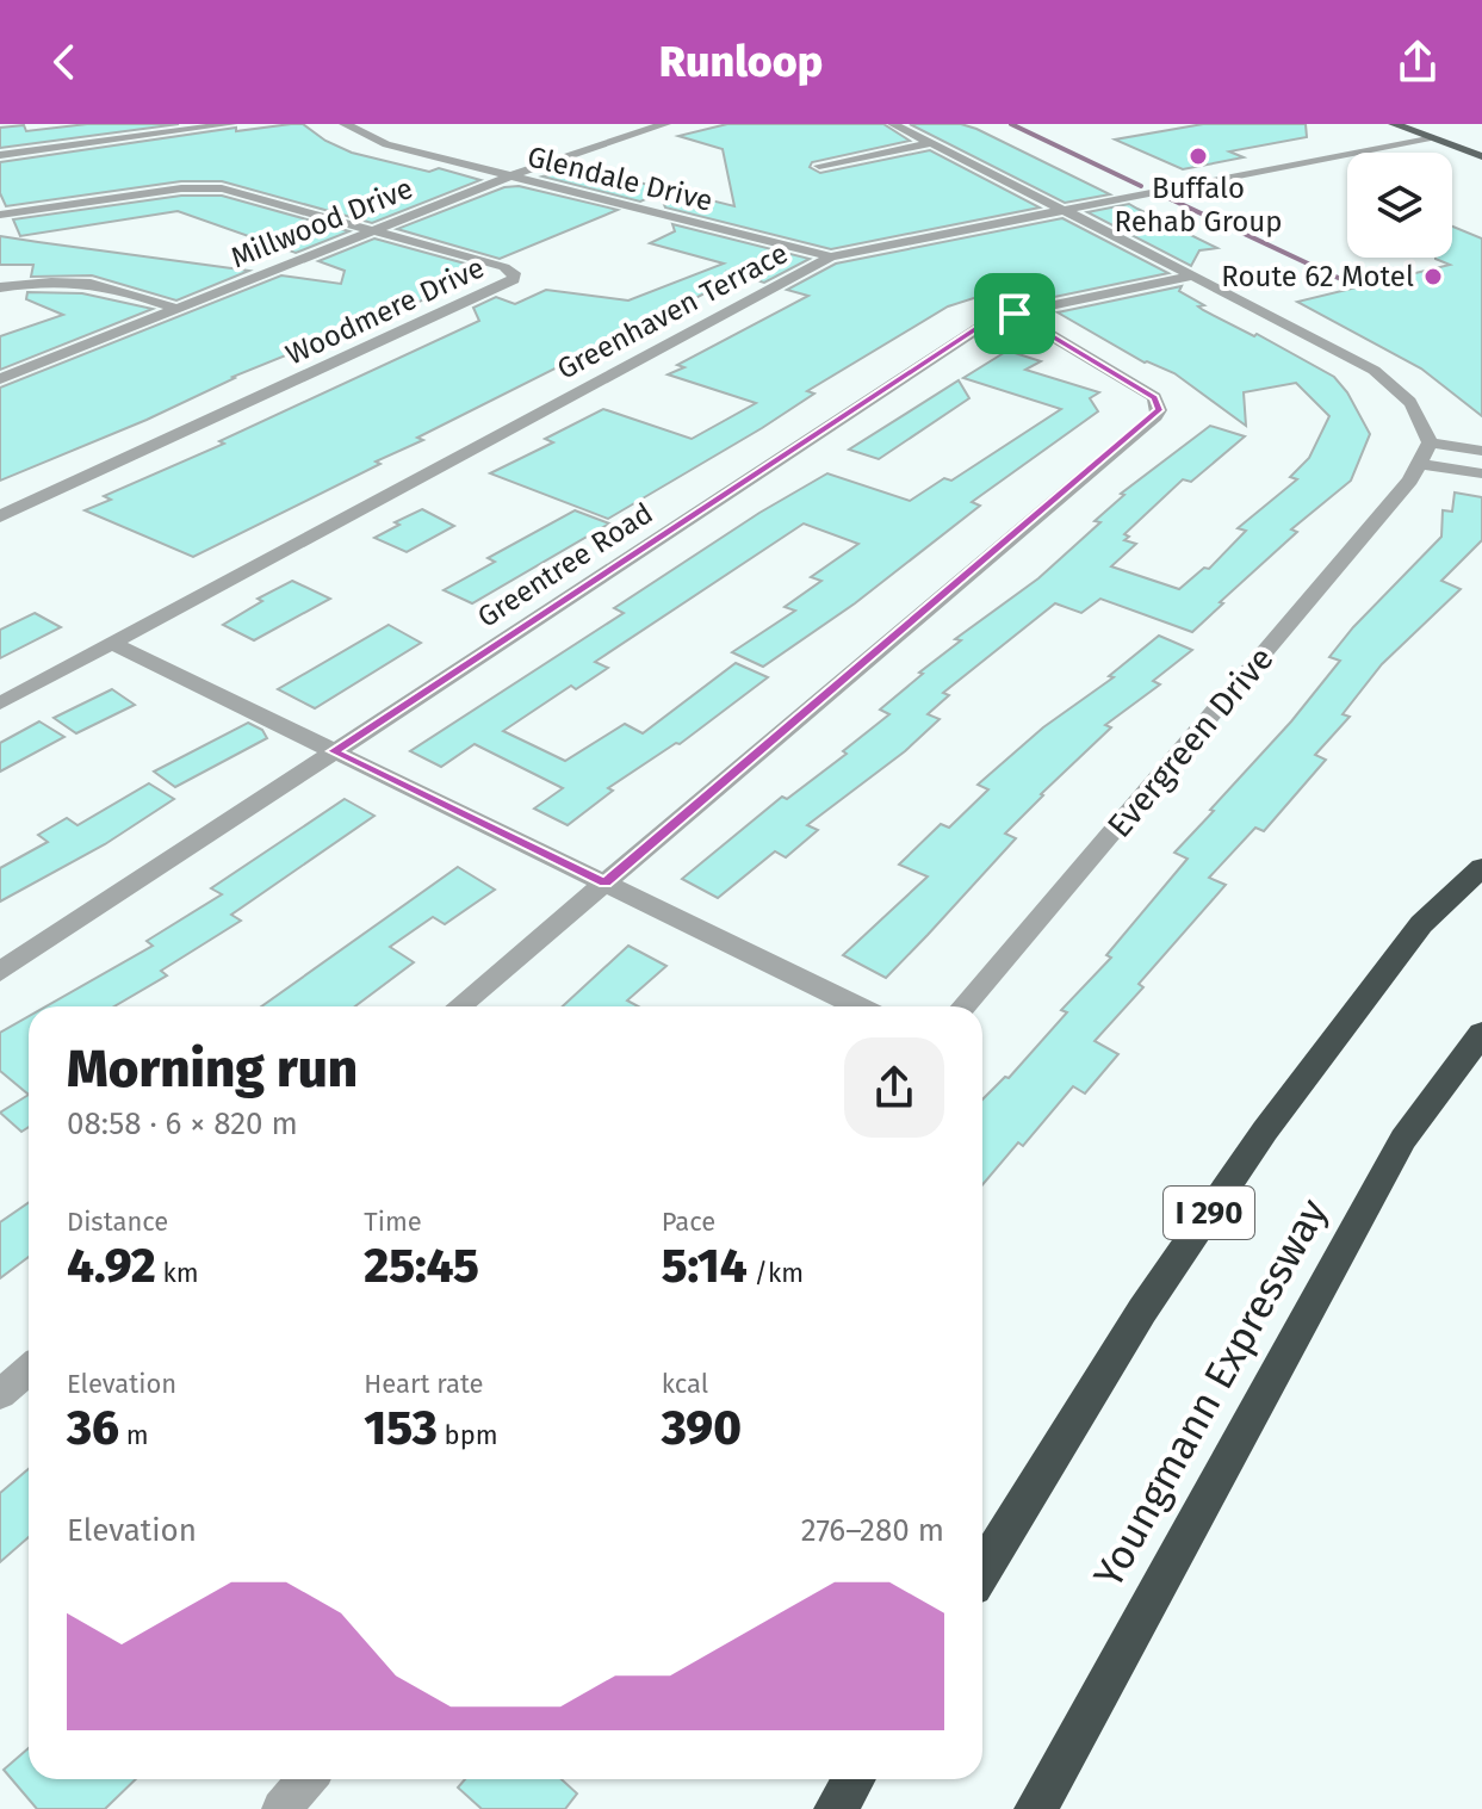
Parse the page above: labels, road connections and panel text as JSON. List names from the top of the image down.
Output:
{
  "streets": {
    "highway": ["I 290", "Youngmann Expressway"],
    "street": [
      "Glendale Drive",
      "Millwood Drive",
      "Woodmere Drive",
      "Greenhaven Terrace",
      "Greentree Road",
      "Evergreen Drive"
    ]
  },
  "crossings": [
    ["Glendale Drive", "Millwood Drive"],
    ["Glendale Drive", "Greenhaven Terrace"],
    ["Millwood Drive", "Woodmere Drive"]
  ],
  "places": ["Buffalo Rehab Group", "Route 62 Motel"],
  "page": {
    "header": "Runloop",
    "heading": ["Morning run", "08:58 · 6 × 820 m"],
    "stats": [
      ["Distance", "4.92 km"],
      ["Time", "25:45"],
      ["Pace", "5:14 /km"],
      ["Elevation", "36 m"],
      ["Heart rate", "153 bpm"],
      ["kcal", "390"]
    ],
    "chart": ["Elevation", "276–280 m"]
  }
}
